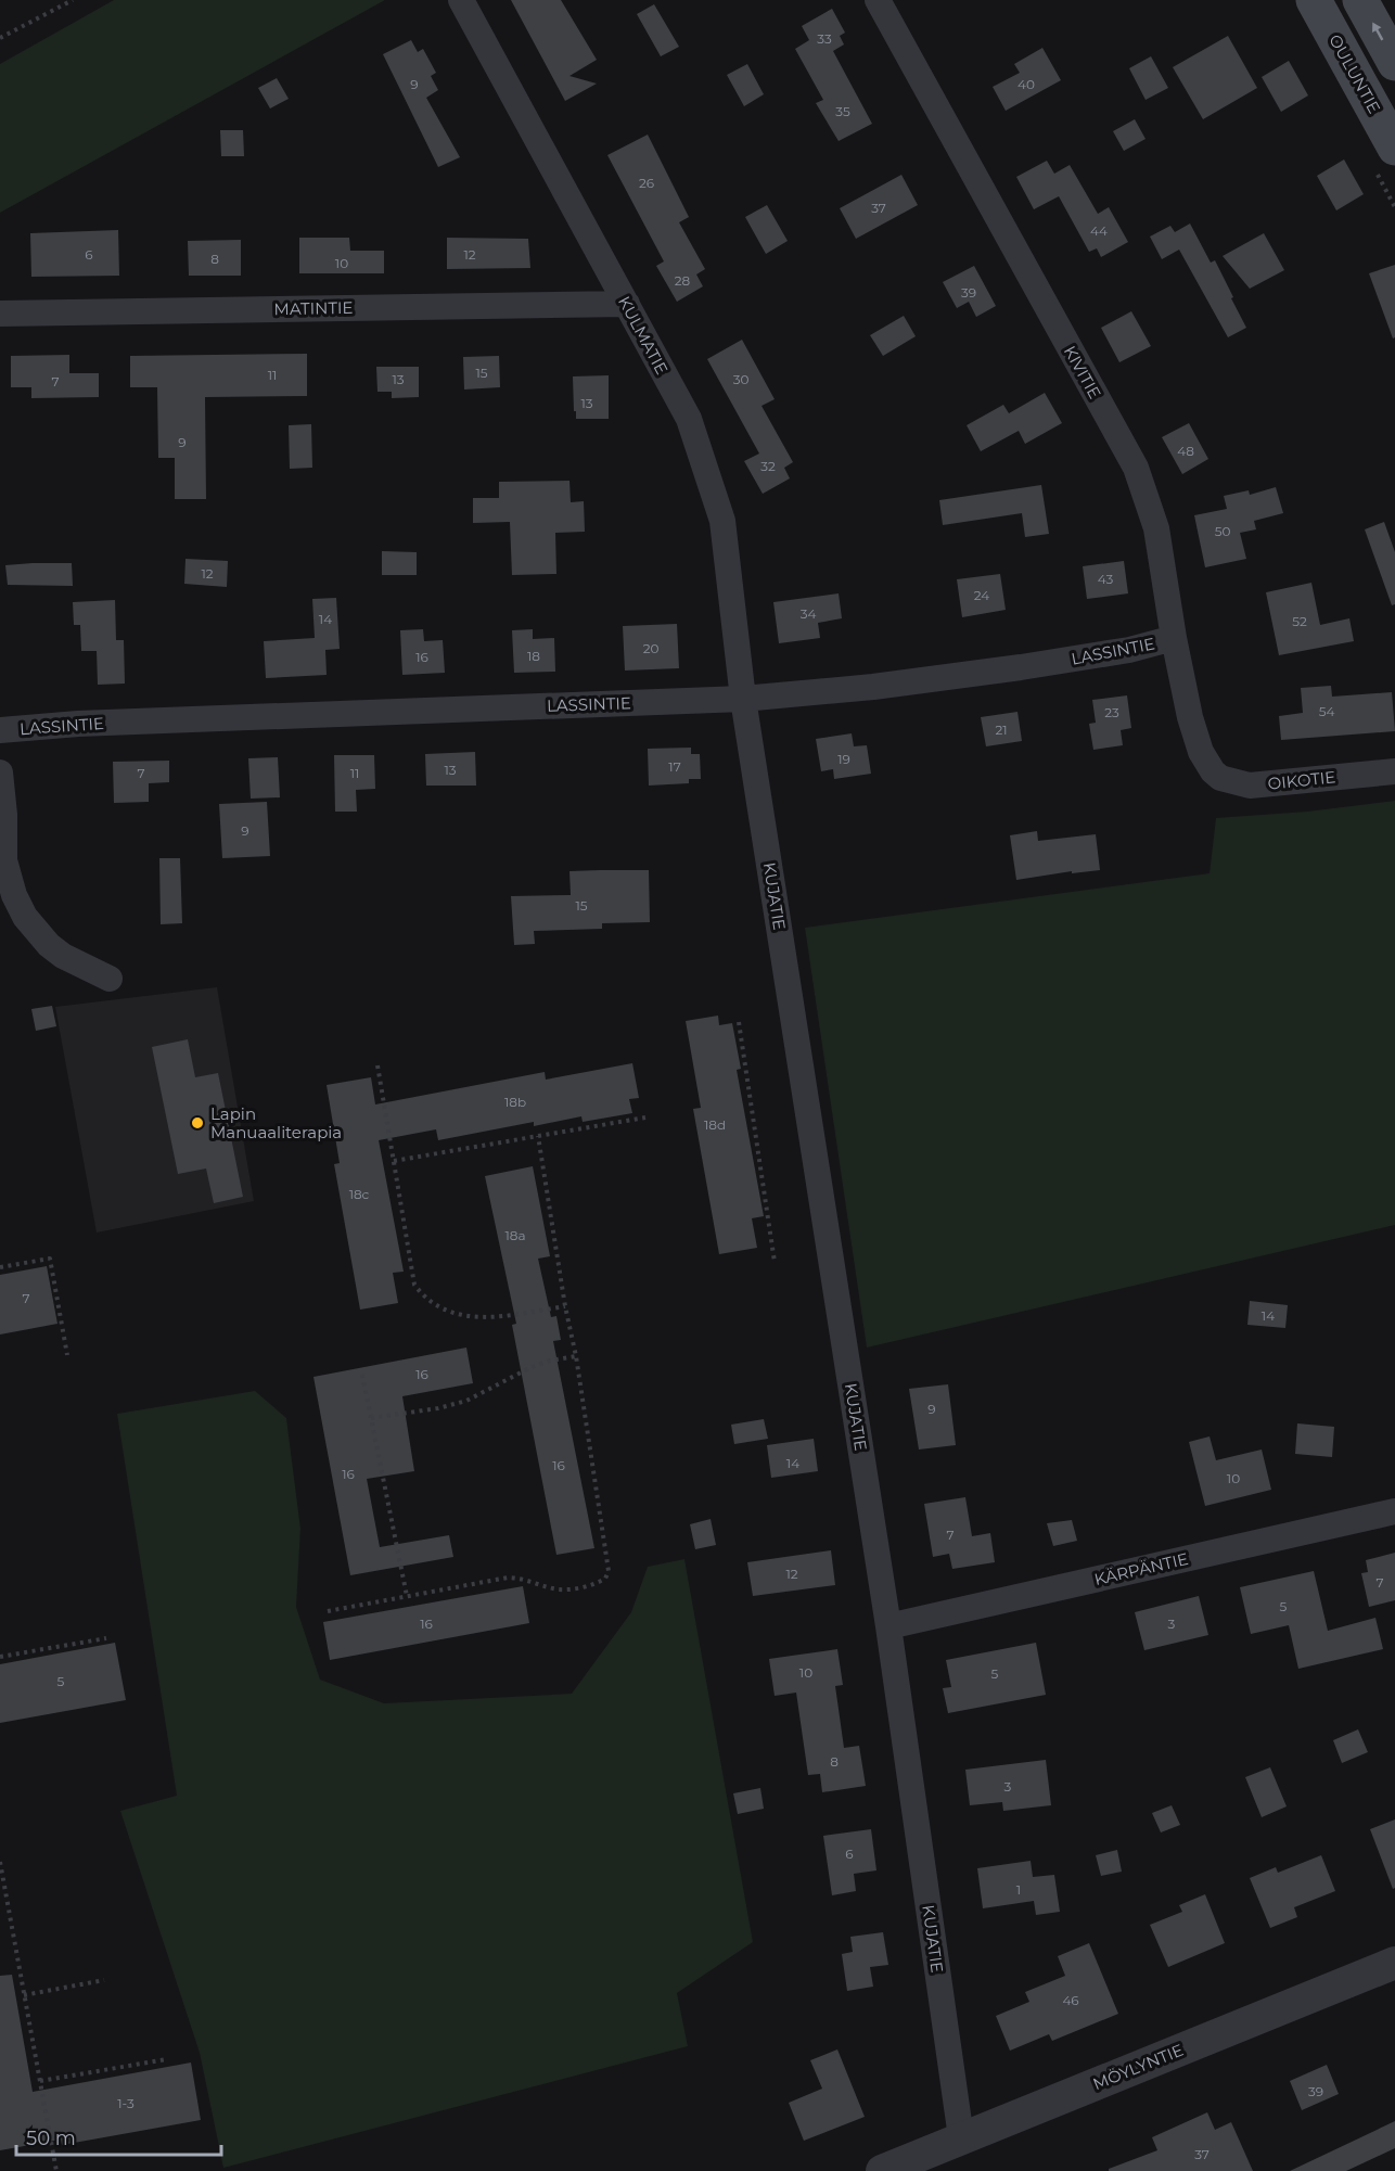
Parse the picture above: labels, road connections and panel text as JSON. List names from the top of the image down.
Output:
{
  "streets": {
    "main road": ["OULUNTIE"],
    "street": [
      "MATINTIE",
      "KULMATIE",
      "KIVITIE",
      "LASSINTIE",
      "OIKOTIE",
      "KUJATIE",
      "KÄRPÄNTIE",
      "MÖYLYNTIE"
    ]
  },
  "crossings": [
    ["MATINTIE", "KULMATIE"],
    ["KULMATIE", "LASSINTIE"],
    ["KULMATIE", "KUJATIE"],
    ["KIVITIE", "LASSINTIE"],
    ["KIVITIE", "OIKOTIE"],
    ["LASSINTIE", "KUJATIE"],
    ["KUJATIE", "KÄRPÄNTIE"],
    ["KUJATIE", "MÖYLYNTIE"]
  ],
  "places": ["Lapin Manuaaliterapia"],
  "house_numbers": [
    "33",
    "9",
    "40",
    "35",
    "26",
    "37",
    "44",
    "6",
    "12",
    "8",
    "10",
    "28",
    "39",
    "15",
    "11",
    "13",
    "30",
    "7",
    "13",
    "9",
    "48",
    "32",
    "50",
    "12",
    "43",
    "24",
    "34",
    "14",
    "52",
    "20",
    "18",
    "16",
    "54",
    "23",
    "21",
    "19",
    "17",
    "13",
    "7",
    "11",
    "9",
    "15",
    "18b",
    "18d",
    "18c",
    "18a",
    "7",
    "14",
    "16",
    "9",
    "14",
    "16",
    "16",
    "10",
    "7",
    "12",
    "7",
    "5",
    "16",
    "3",
    "10",
    "5",
    "5",
    "8",
    "3",
    "6",
    "1",
    "46",
    "39",
    "1-3",
    "37"
  ],
  "scale_bar": "50 m"
}
